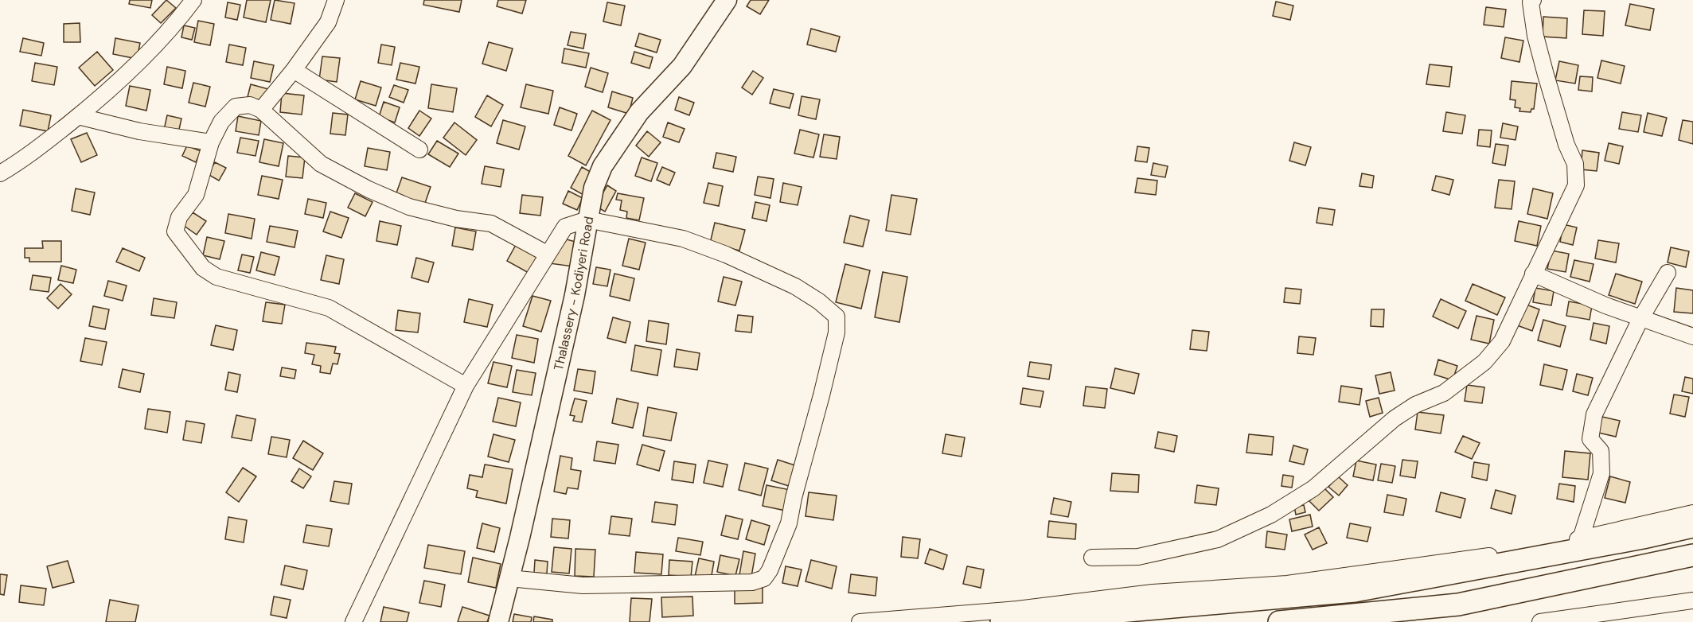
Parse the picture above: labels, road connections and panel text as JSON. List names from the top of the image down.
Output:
{
  "streets": {
    "main road": ["Thalassery - Kodiyeri Road"]
  }
}
